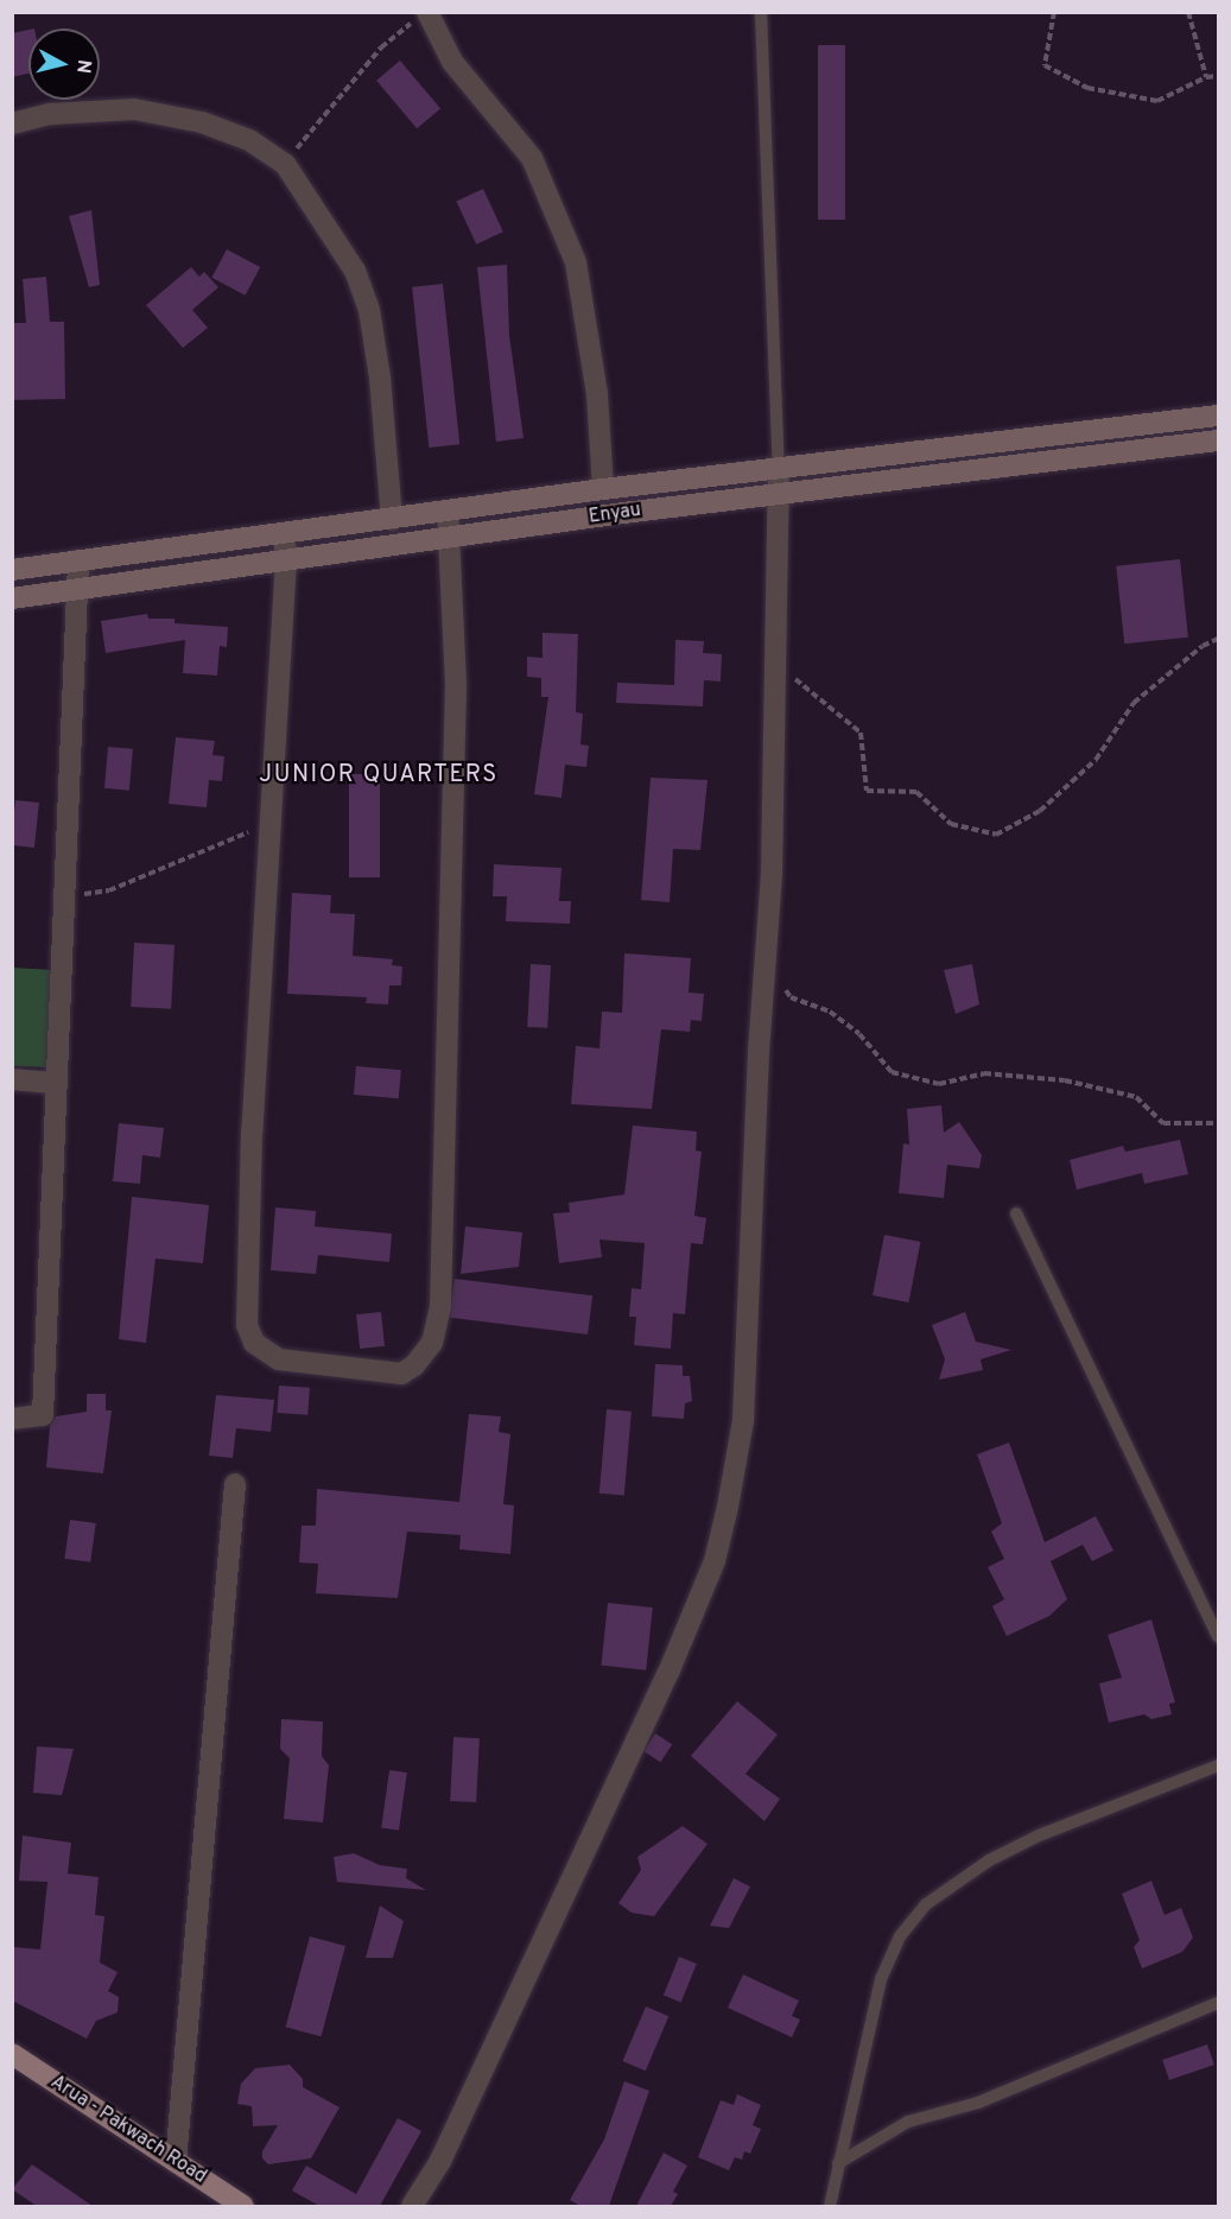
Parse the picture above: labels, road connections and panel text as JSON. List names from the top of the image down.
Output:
{
  "streets": {
    "main road": ["Arua - Pakwach Road"],
    "street": ["Enyau"]
  },
  "districts": ["JUNIOR QUARTERS"],
  "north": "right"
}
